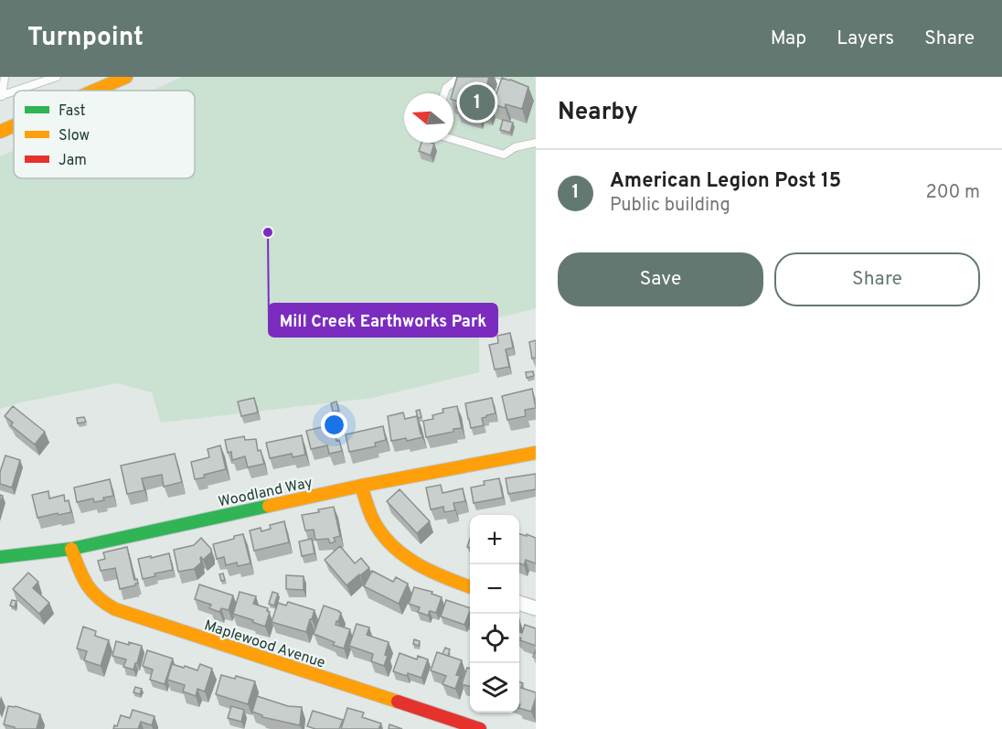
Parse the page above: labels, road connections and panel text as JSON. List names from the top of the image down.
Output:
{
  "streets": {
    "street": ["Woodland Way", "Maplewood Avenue"]
  },
  "crossings": [
    ["Woodland Way", "Maplewood Avenue"]
  ],
  "places": ["Mill Creek Earthworks Park"],
  "legend": ["Fast", "Slow", "Jam"],
  "north": "left",
  "page": {
    "header": "Turnpoint",
    "nav": ["Map", "Layers", "Share"],
    "heading": "Nearby",
    "pins": "1",
    "list": [
      {
        "mark": "1",
        "name": "American Legion Post 15",
        "note": "Public building",
        "value": "200 m"
      }
    ],
    "buttons": ["Save", "Share"],
    "map_buttons": ["+", "−"]
  }
}
